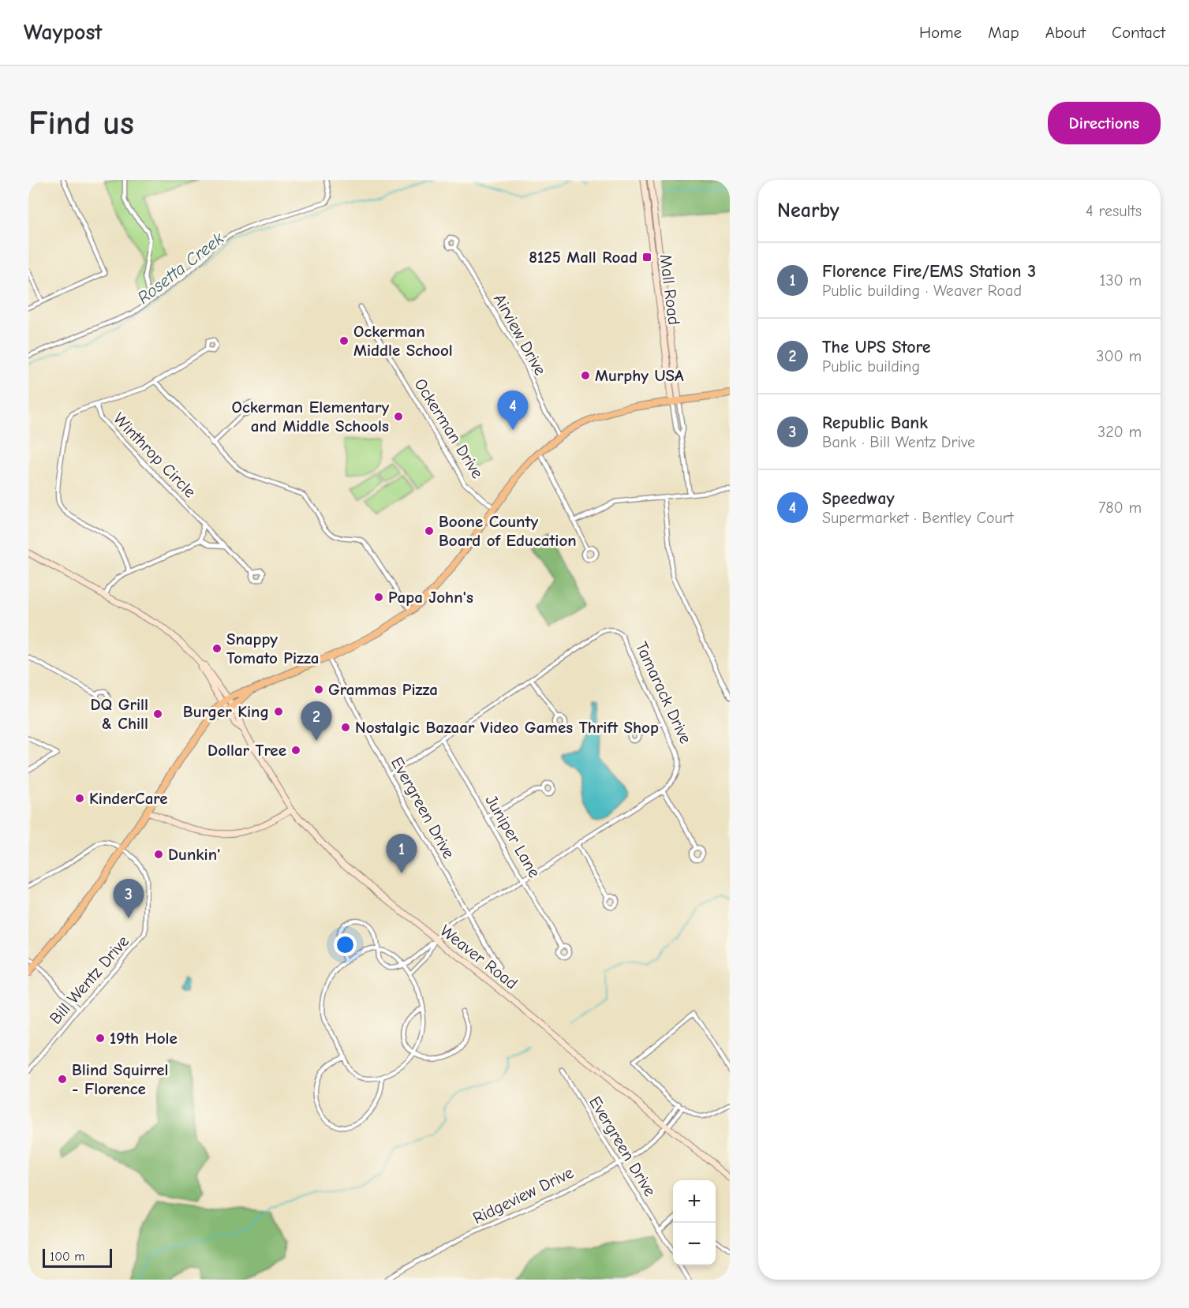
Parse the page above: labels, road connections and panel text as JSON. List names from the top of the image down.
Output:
{
  "streets": {
    "main road": ["Mall Road", "Weaver Road"],
    "street": [
      "Airview Drive",
      "Ockerman Drive",
      "Winthrop Circle",
      "Tamarack Drive",
      "Evergreen Drive",
      "Juniper Lane",
      "Bill Wentz Drive",
      "Ridgeview Drive"
    ]
  },
  "crossings": [
    ["Tamarack Drive", "Evergreen Drive"],
    ["Tamarack Drive", "Juniper Lane"],
    ["Tamarack Drive", "Weaver Road"],
    ["Evergreen Drive", "Ridgeview Drive"],
    ["Weaver Road", "Ridgeview Drive"]
  ],
  "water": ["Rosetta Creek"],
  "places": {
    "transit": ["8125 Mall Road"],
    "other": [
      "Ockerman Middle School",
      "Murphy USA",
      "Ockerman Elementary and Middle Schools",
      "Boone County Board of Education",
      "Papa John's",
      "Snappy Tomato Pizza",
      "Grammas Pizza",
      "Burger King",
      "DQ Grill & Chill",
      "Nostalgic Bazaar Video Games Thrift Shop",
      "Dollar Tree",
      "KinderCare",
      "Dunkin'",
      "19th Hole",
      "Blind Squirrel - Florence"
    ]
  },
  "scale_bar": "100 m",
  "page": {
    "header": "Waypost",
    "nav": [
      "Home",
      "Map",
      "About",
      "Contact"
    ],
    "buttons": "Directions",
    "title": "Find us",
    "heading": ["Nearby", "4 results"],
    "list": [
      {
        "mark": "1",
        "name": "Florence Fire/EMS Station 3",
        "note": "Public building · Weaver Road",
        "value": "130 m"
      },
      {
        "mark": "2",
        "name": "The UPS Store",
        "note": "Public building",
        "value": "300 m"
      },
      {
        "mark": "3",
        "name": "Republic Bank",
        "note": "Bank · Bill Wentz Drive",
        "value": "320 m"
      },
      {
        "mark": "4",
        "name": "Speedway",
        "note": "Supermarket · Bentley Court",
        "value": "780 m"
      }
    ],
    "pins": [
      "4",
      "2",
      "1",
      "3"
    ],
    "map_buttons": ["+", "−"],
    "scale": "100 m"
  }
}
